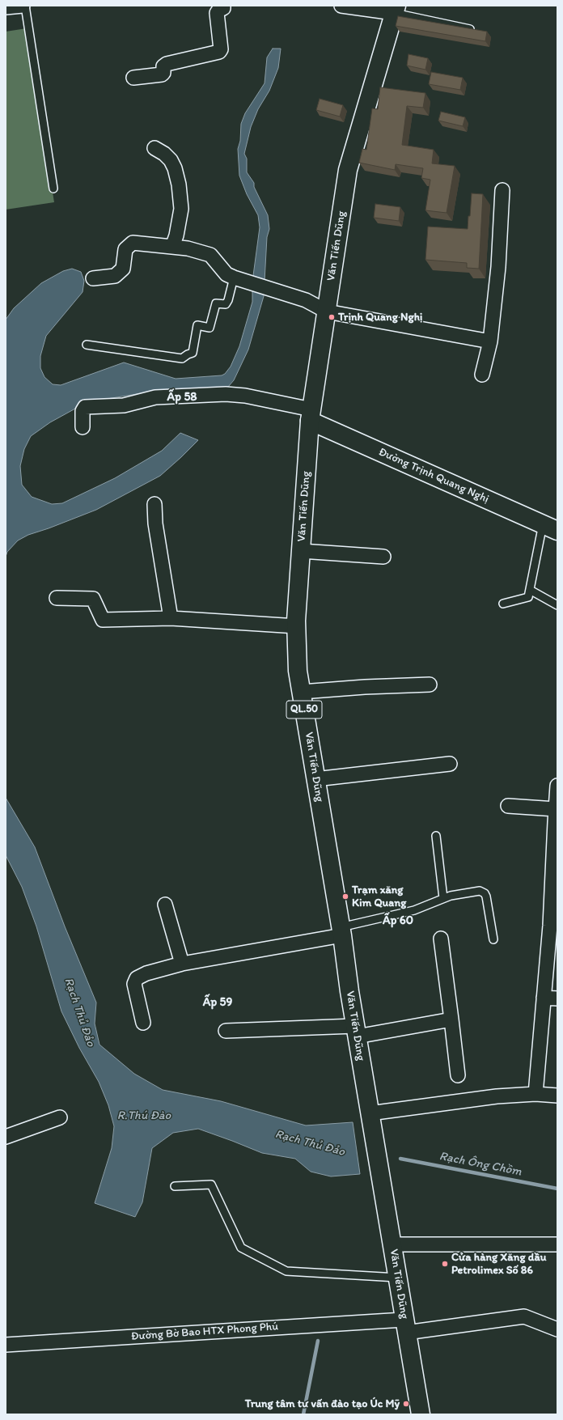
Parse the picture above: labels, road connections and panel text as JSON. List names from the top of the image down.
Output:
{
  "streets": {
    "main road": ["Văn Tiến Dũng", "Đường Trịnh Quang Nghị", "QL.50"],
    "street": ["Đường Bờ Bao HTX Phong Phú"]
  },
  "crossings": [
    ["Văn Tiến Dũng", "Đường Trịnh Quang Nghị"],
    ["Văn Tiến Dũng", "Đường Bờ Bao HTX Phong Phú"]
  ],
  "districts": ["Ấp 58", "Ấp 60", "Ấp 59"],
  "water": ["Rạch Thủ Đảo", "R.Thú Đào", "Rạch Ông Chồm"],
  "places": [
    "Trịnh Quang Nghị",
    "Trạm xăng Kim Quang",
    "Cửa hàng Xăng dầu Petrolimex Số 86",
    "Trung tâm tư vấn đào tạo Úc Mỹ"
  ]
}
